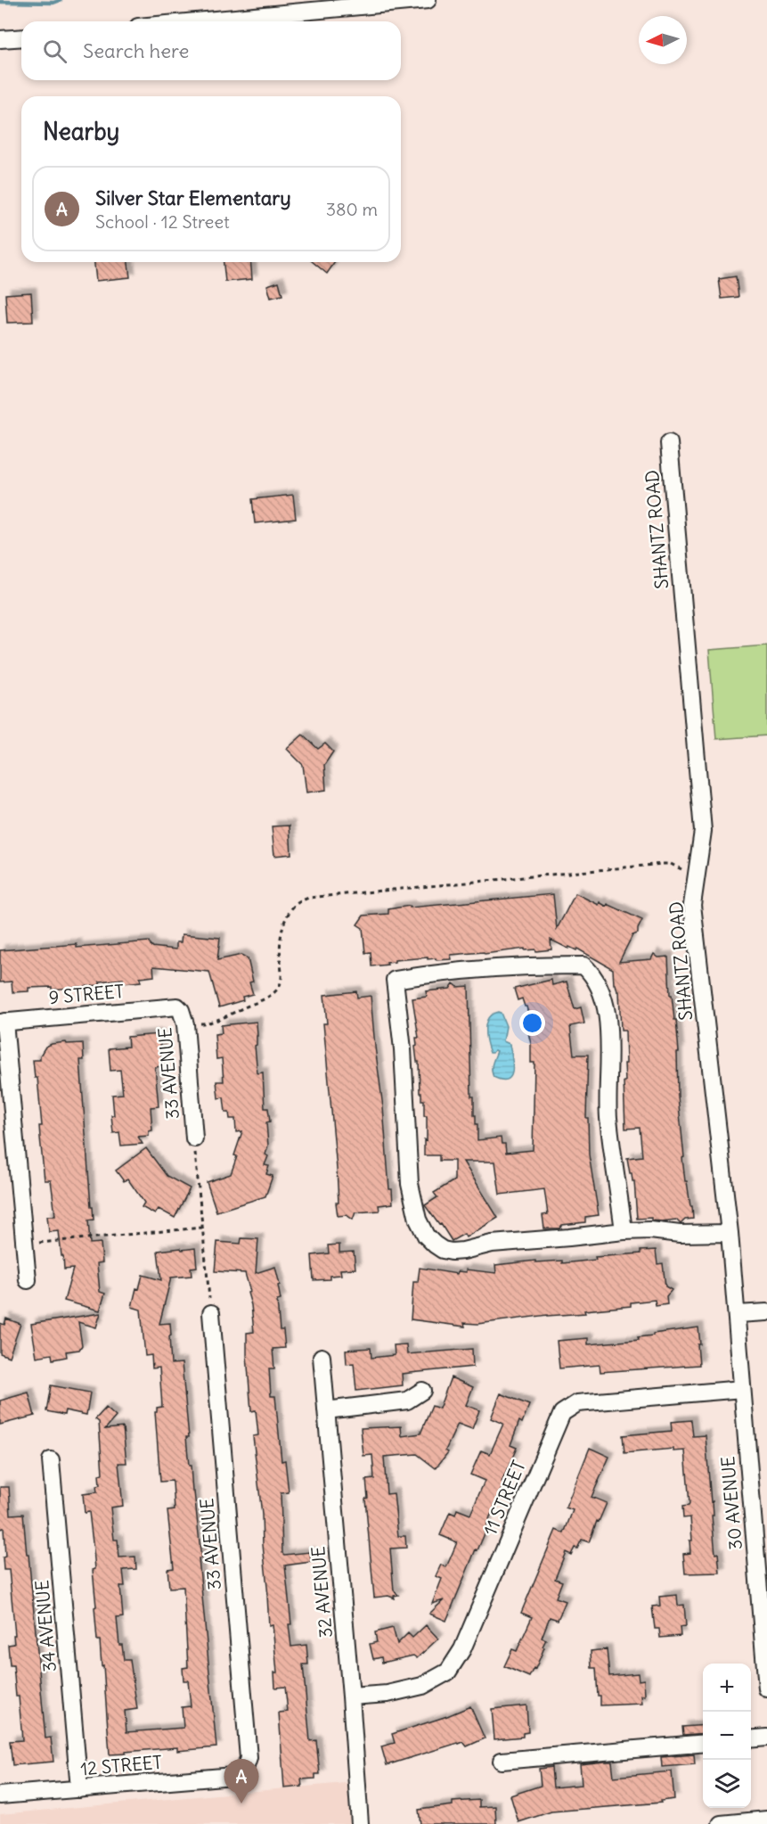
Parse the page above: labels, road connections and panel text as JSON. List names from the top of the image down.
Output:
{
  "streets": {
    "street": [
      "SHANTZ ROAD",
      "9 STREET",
      "33 AVENUE",
      "11 STREET",
      "30 AVENUE",
      "32 AVENUE",
      "34 AVENUE",
      "12 STREET"
    ]
  },
  "crossings": [
    ["SHANTZ ROAD", "30 AVENUE"],
    ["9 STREET", "33 AVENUE"],
    ["33 AVENUE", "12 STREET"],
    ["11 STREET", "30 AVENUE"],
    ["11 STREET", "32 AVENUE"],
    ["34 AVENUE", "12 STREET"]
  ],
  "north": "left",
  "page": {
    "search": "Search here",
    "heading": "Nearby",
    "list": [
      {
        "mark": "A",
        "name": "Silver Star Elementary",
        "note": "School · 12 Street",
        "value": "380 m"
      }
    ],
    "map_buttons": ["+", "−"],
    "pins": "A"
  }
}
